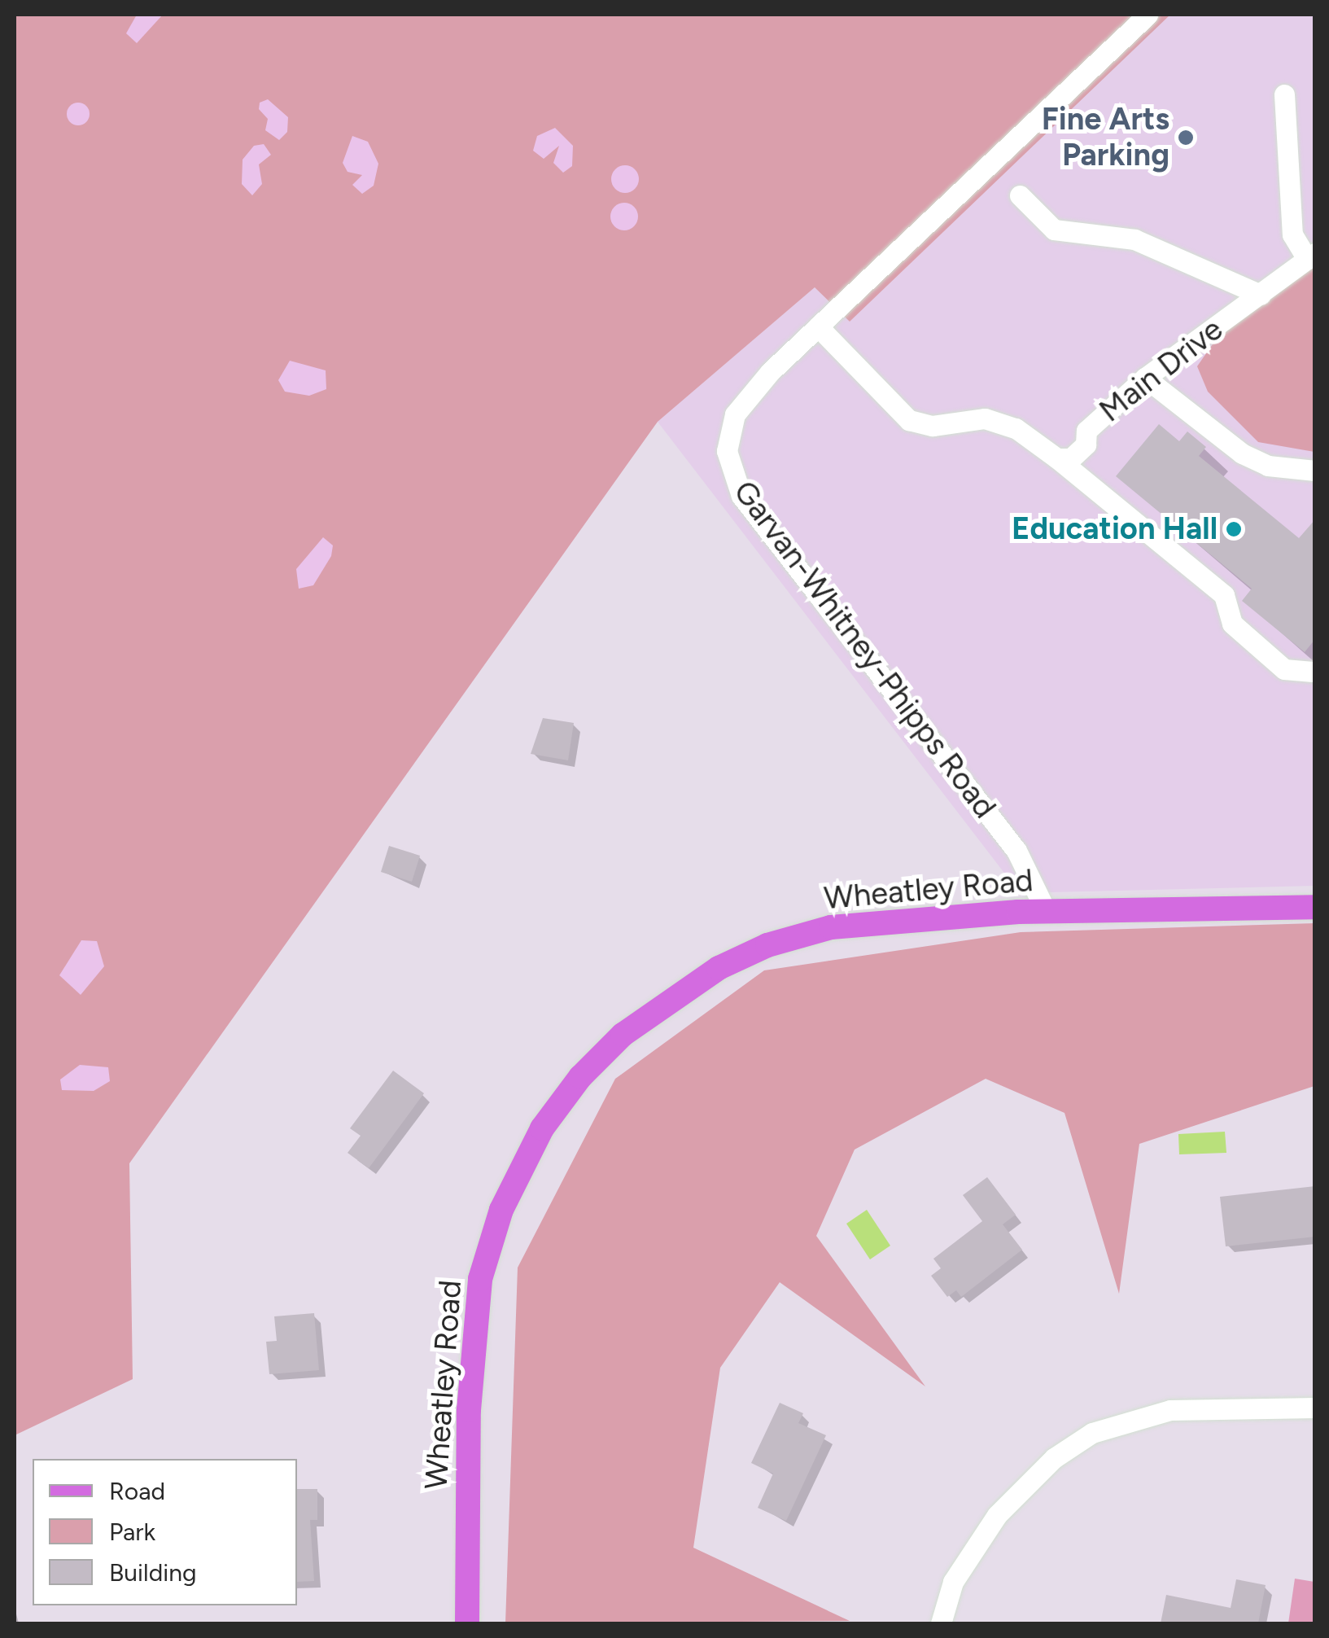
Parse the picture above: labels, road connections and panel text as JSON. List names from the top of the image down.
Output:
{
  "streets": {
    "main road": ["Wheatley Road"],
    "street": ["Main Drive", "Garvan-Whitney-Phipps Road"]
  },
  "crossings": [
    ["Garvan-Whitney-Phipps Road", "Wheatley Road"]
  ],
  "places": ["Fine Arts Parking", "Education Hall"],
  "legend": ["Road", "Park", "Building"]
}
